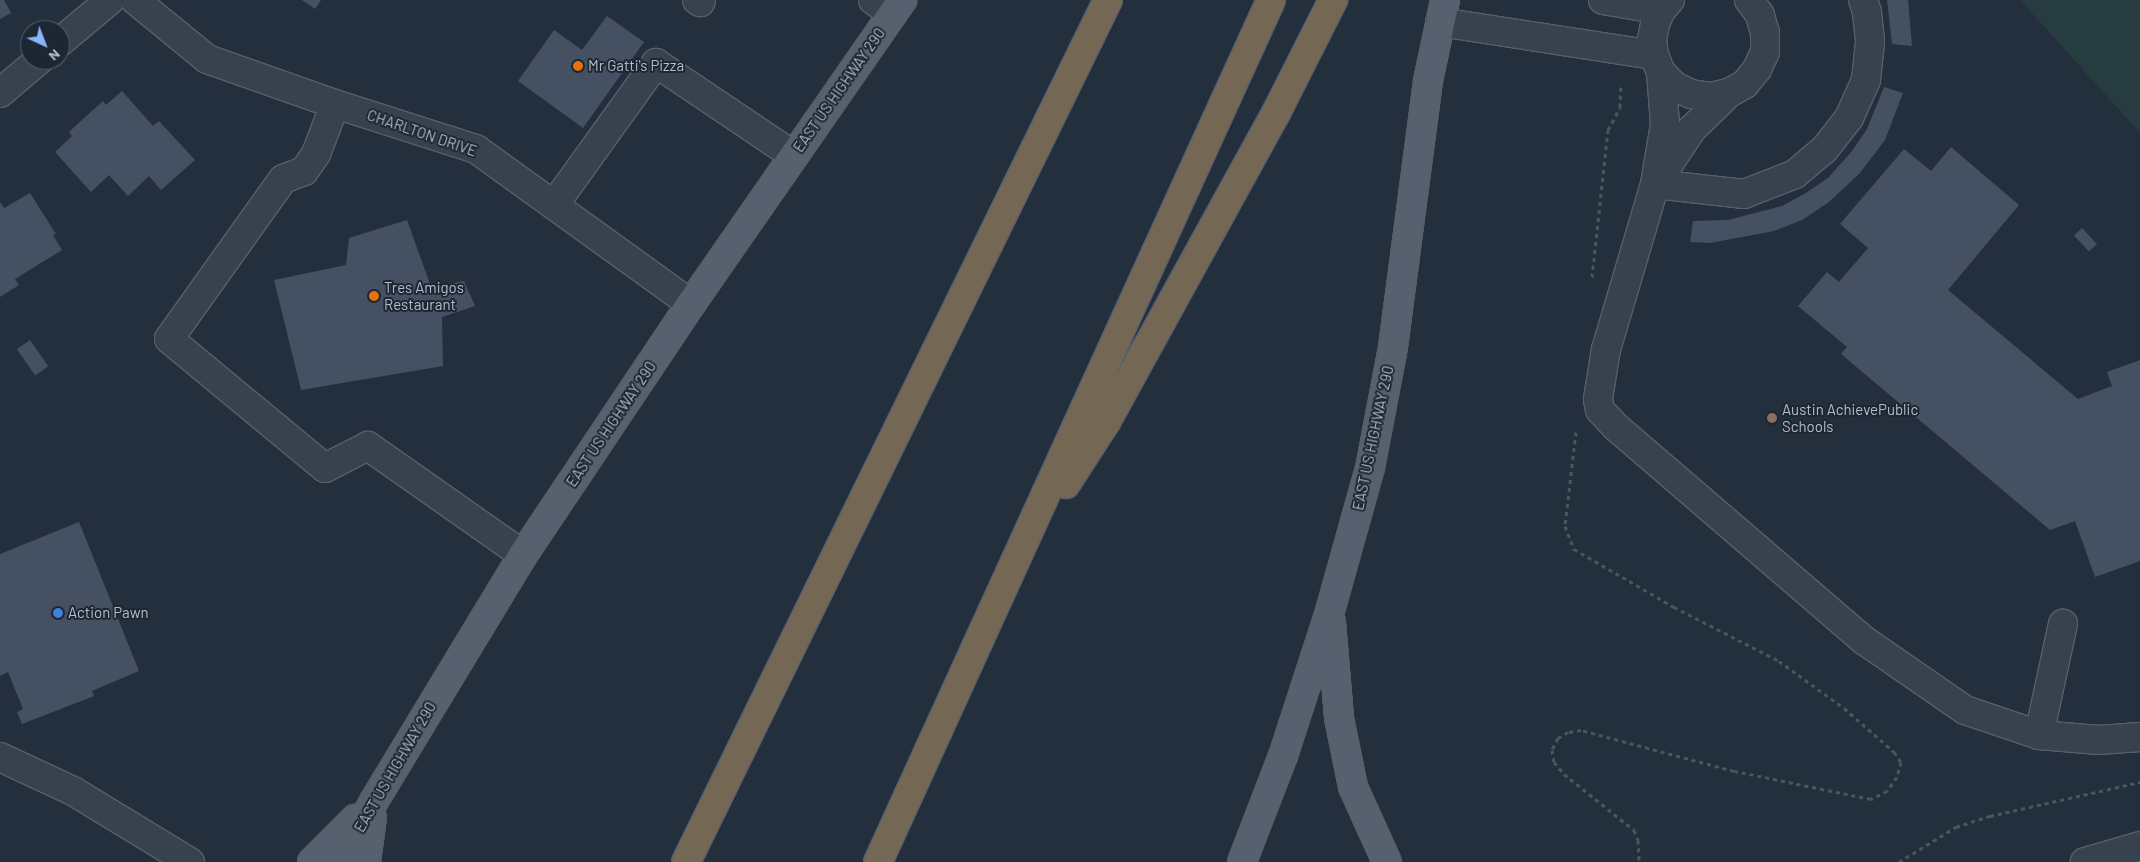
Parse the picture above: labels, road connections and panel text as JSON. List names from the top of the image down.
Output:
{
  "streets": {
    "main road": ["EAST US HIGHWAY 290"],
    "street": ["CHARLTON DRIVE"]
  },
  "crossings": [
    ["EAST US HIGHWAY 290", "CHARLTON DRIVE"]
  ],
  "places": [
    "Mr Gatti's Pizza",
    "Tres Amigos Restaurant",
    "Austin AchievePublic Schools",
    "Action Pawn"
  ],
  "north": "bottom right"
}
